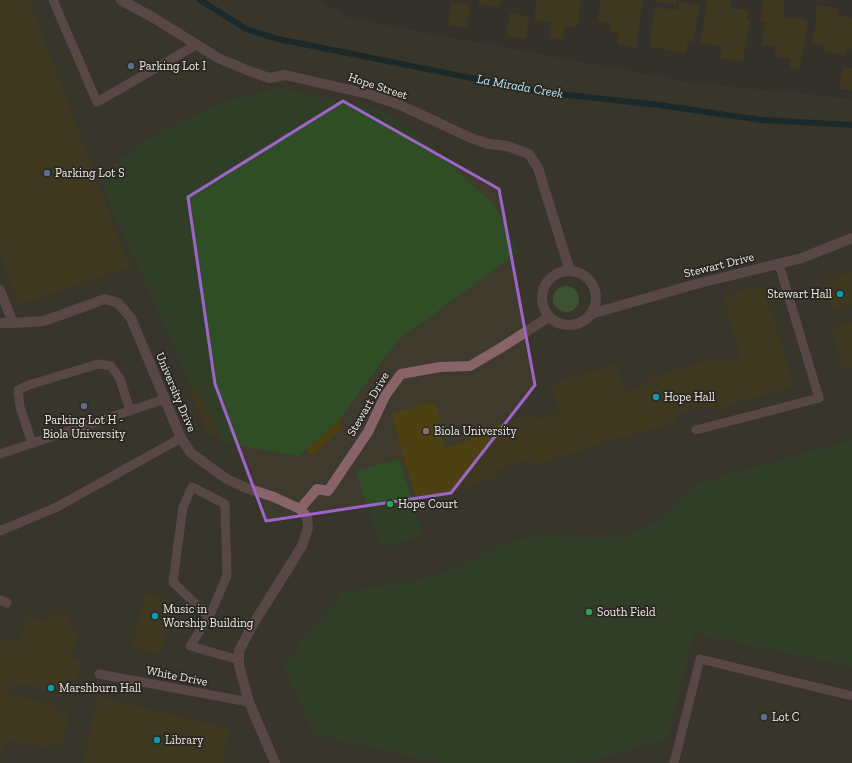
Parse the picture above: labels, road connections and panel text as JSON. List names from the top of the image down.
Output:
{
  "streets": {
    "street": ["Hope Street", "Stewart Drive", "University Drive"],
    "lane": ["White Drive"]
  },
  "crossings": [
    ["Hope Street", "Stewart Drive"],
    ["Stewart Drive", "University Drive"]
  ],
  "water": ["La Mirada Creek"],
  "places": [
    "Parking Lot I",
    "Parking Lot S",
    "Stewart Hall",
    "Hope Hall",
    "Parking Lot H - Biola University",
    "Biola University",
    "Hope Court",
    "South Field",
    "Music in Worship Building",
    "Marshburn Hall",
    "Lot C",
    "Library"
  ]
}
